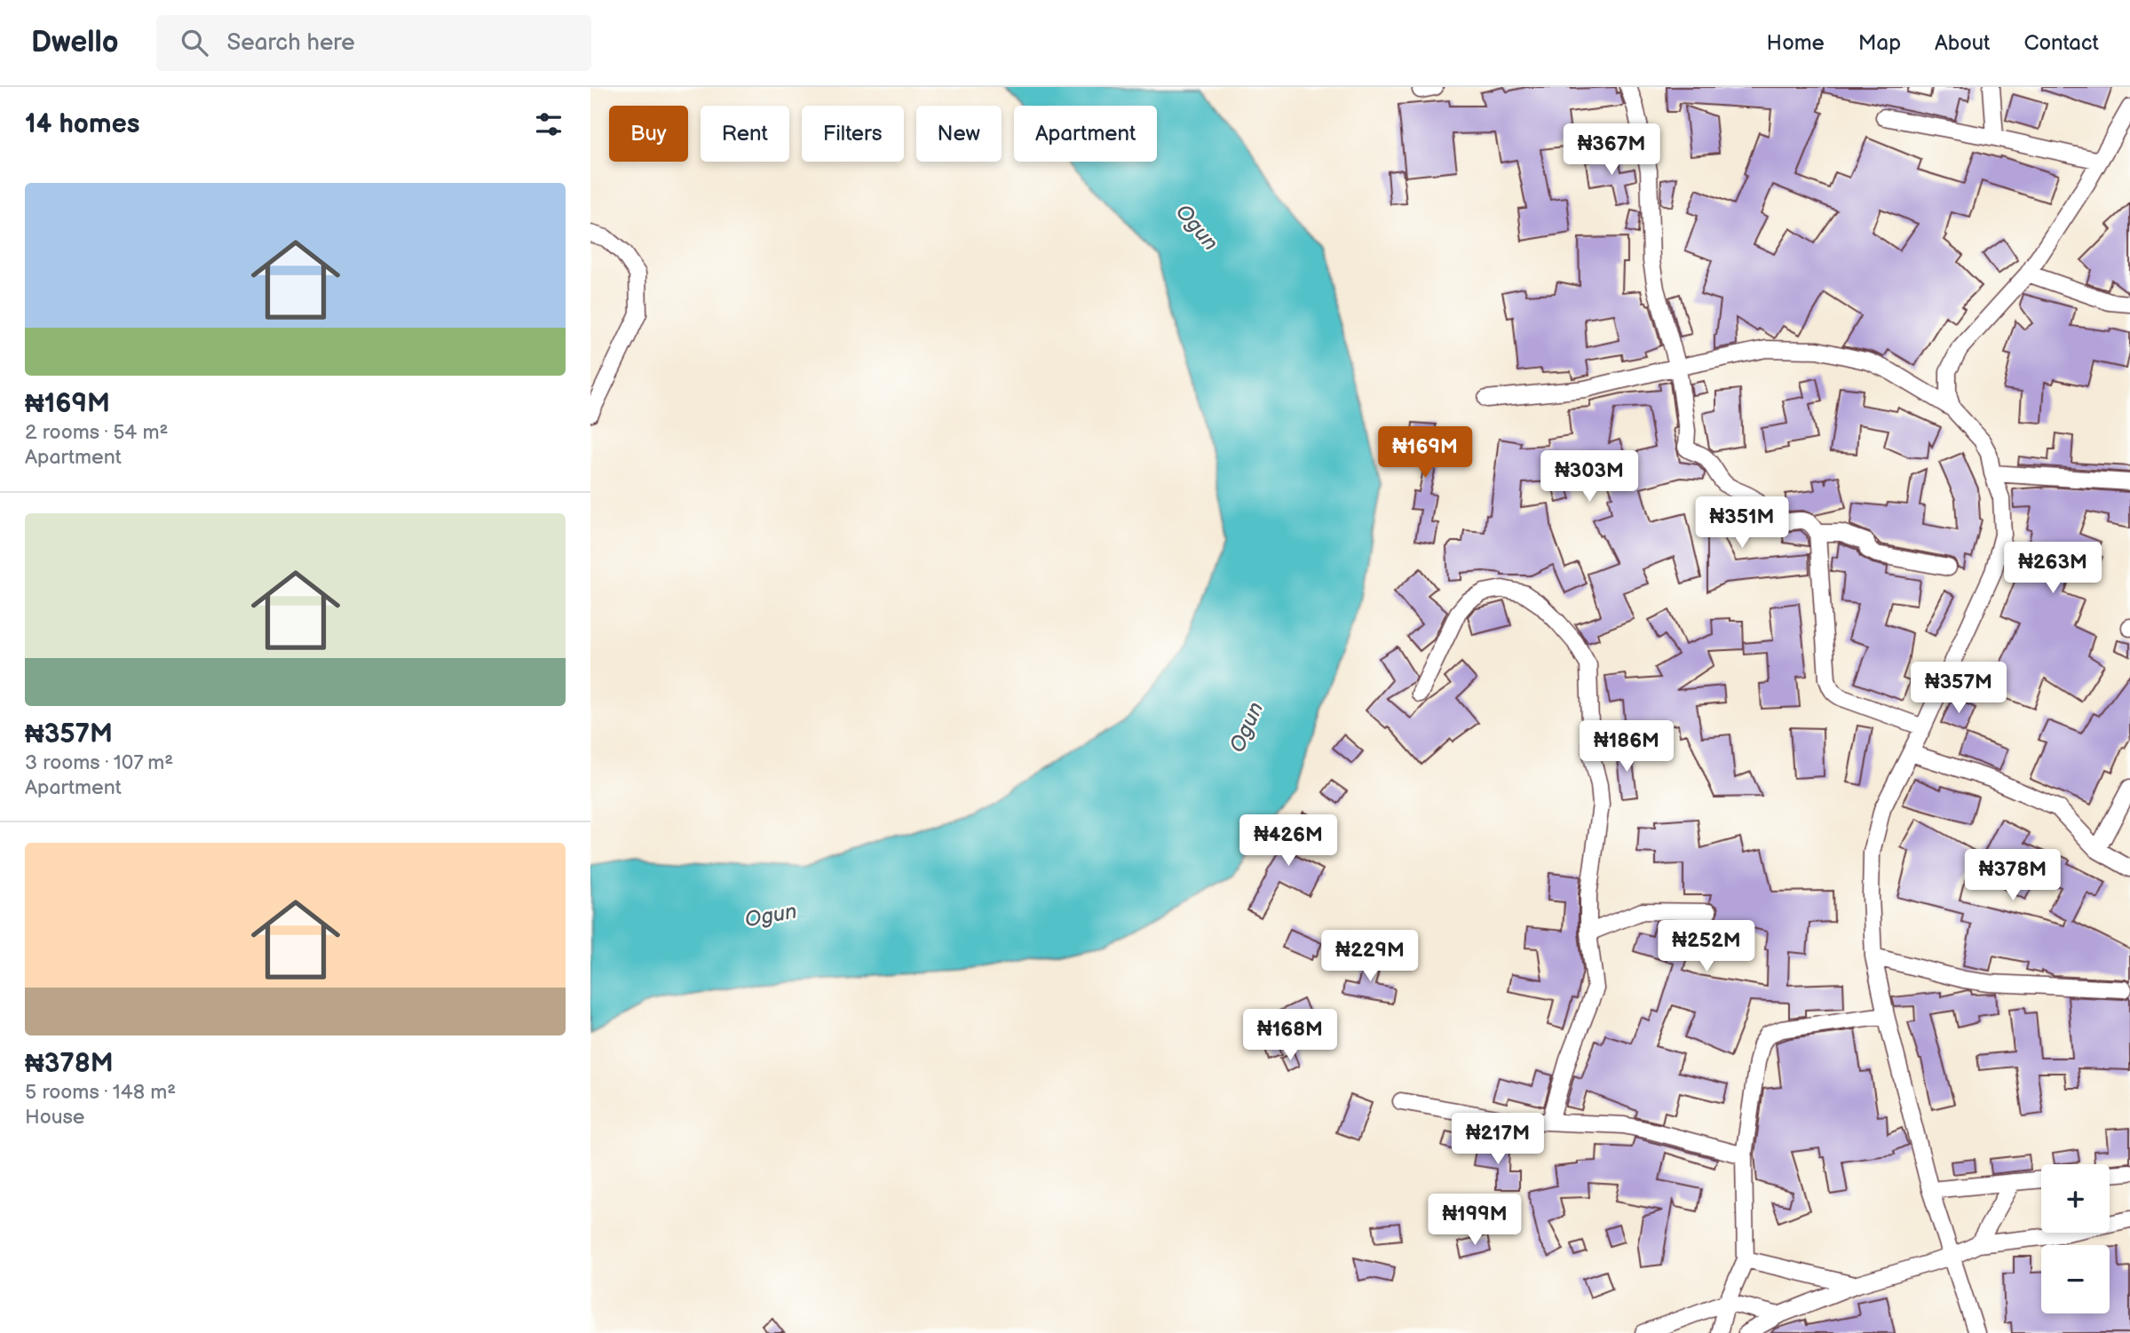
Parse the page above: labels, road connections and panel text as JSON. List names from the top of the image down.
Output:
{
  "water": ["Ogun"],
  "page": {
    "header": "Dwello",
    "search": "Search here",
    "nav": [
      "Home",
      "Map",
      "About",
      "Contact"
    ],
    "heading": "14 homes",
    "chip": [
      "Buy",
      "Rent",
      "Filters",
      "New",
      "Apartment"
    ],
    "price": [
      "₦367M",
      "₦169M",
      "₦303M",
      "₦351M",
      "₦263M",
      "₦357M",
      "₦186M",
      "₦426M",
      "₦378M",
      "₦252M",
      "₦229M",
      "₦168M",
      "₦217M",
      "₦199M"
    ],
    "list": [
      {
        "name": "₦169M",
        "note": "2 rooms · 54 m² · Apartment"
      },
      {
        "name": "₦357M",
        "note": "3 rooms · 107 m² · Apartment"
      },
      {
        "name": "₦378M",
        "note": "5 rooms · 148 m² · House"
      }
    ],
    "map_buttons": ["+", "−"]
  }
}
